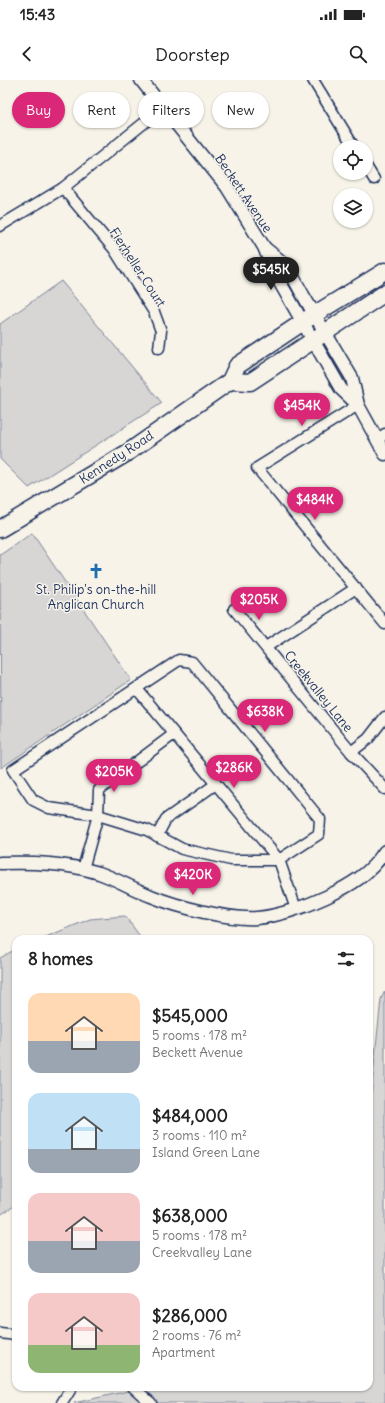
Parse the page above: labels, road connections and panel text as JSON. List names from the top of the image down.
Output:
{
  "streets": {
    "main road": ["Kennedy Road"],
    "street": ["Beckett Avenue", "Fierheller Court", "Creekvalley Lane"]
  },
  "crossings": [
    ["Beckett Avenue", "Kennedy Road"]
  ],
  "places": {
    "church": ["St. Philip's on-the-hill Anglican Church"]
  },
  "page": {
    "status": "15:43",
    "header": "Doorstep",
    "chip": [
      "Buy",
      "Rent",
      "Filters",
      "New"
    ],
    "price": [
      "$545K",
      "$454K",
      "$484K",
      "$205K",
      "$638K",
      "$286K",
      "$205K",
      "$420K"
    ],
    "heading": "8 homes",
    "list": [
      {
        "name": "$545,000",
        "note": "5 rooms · 178 m² · Beckett Avenue"
      },
      {
        "name": "$484,000",
        "note": "3 rooms · 110 m² · Island Green Lane"
      },
      {
        "name": "$638,000",
        "note": "5 rooms · 178 m² · Creekvalley Lane"
      },
      {
        "name": "$286,000",
        "note": "2 rooms · 76 m² · Apartment"
      }
    ]
  }
}
